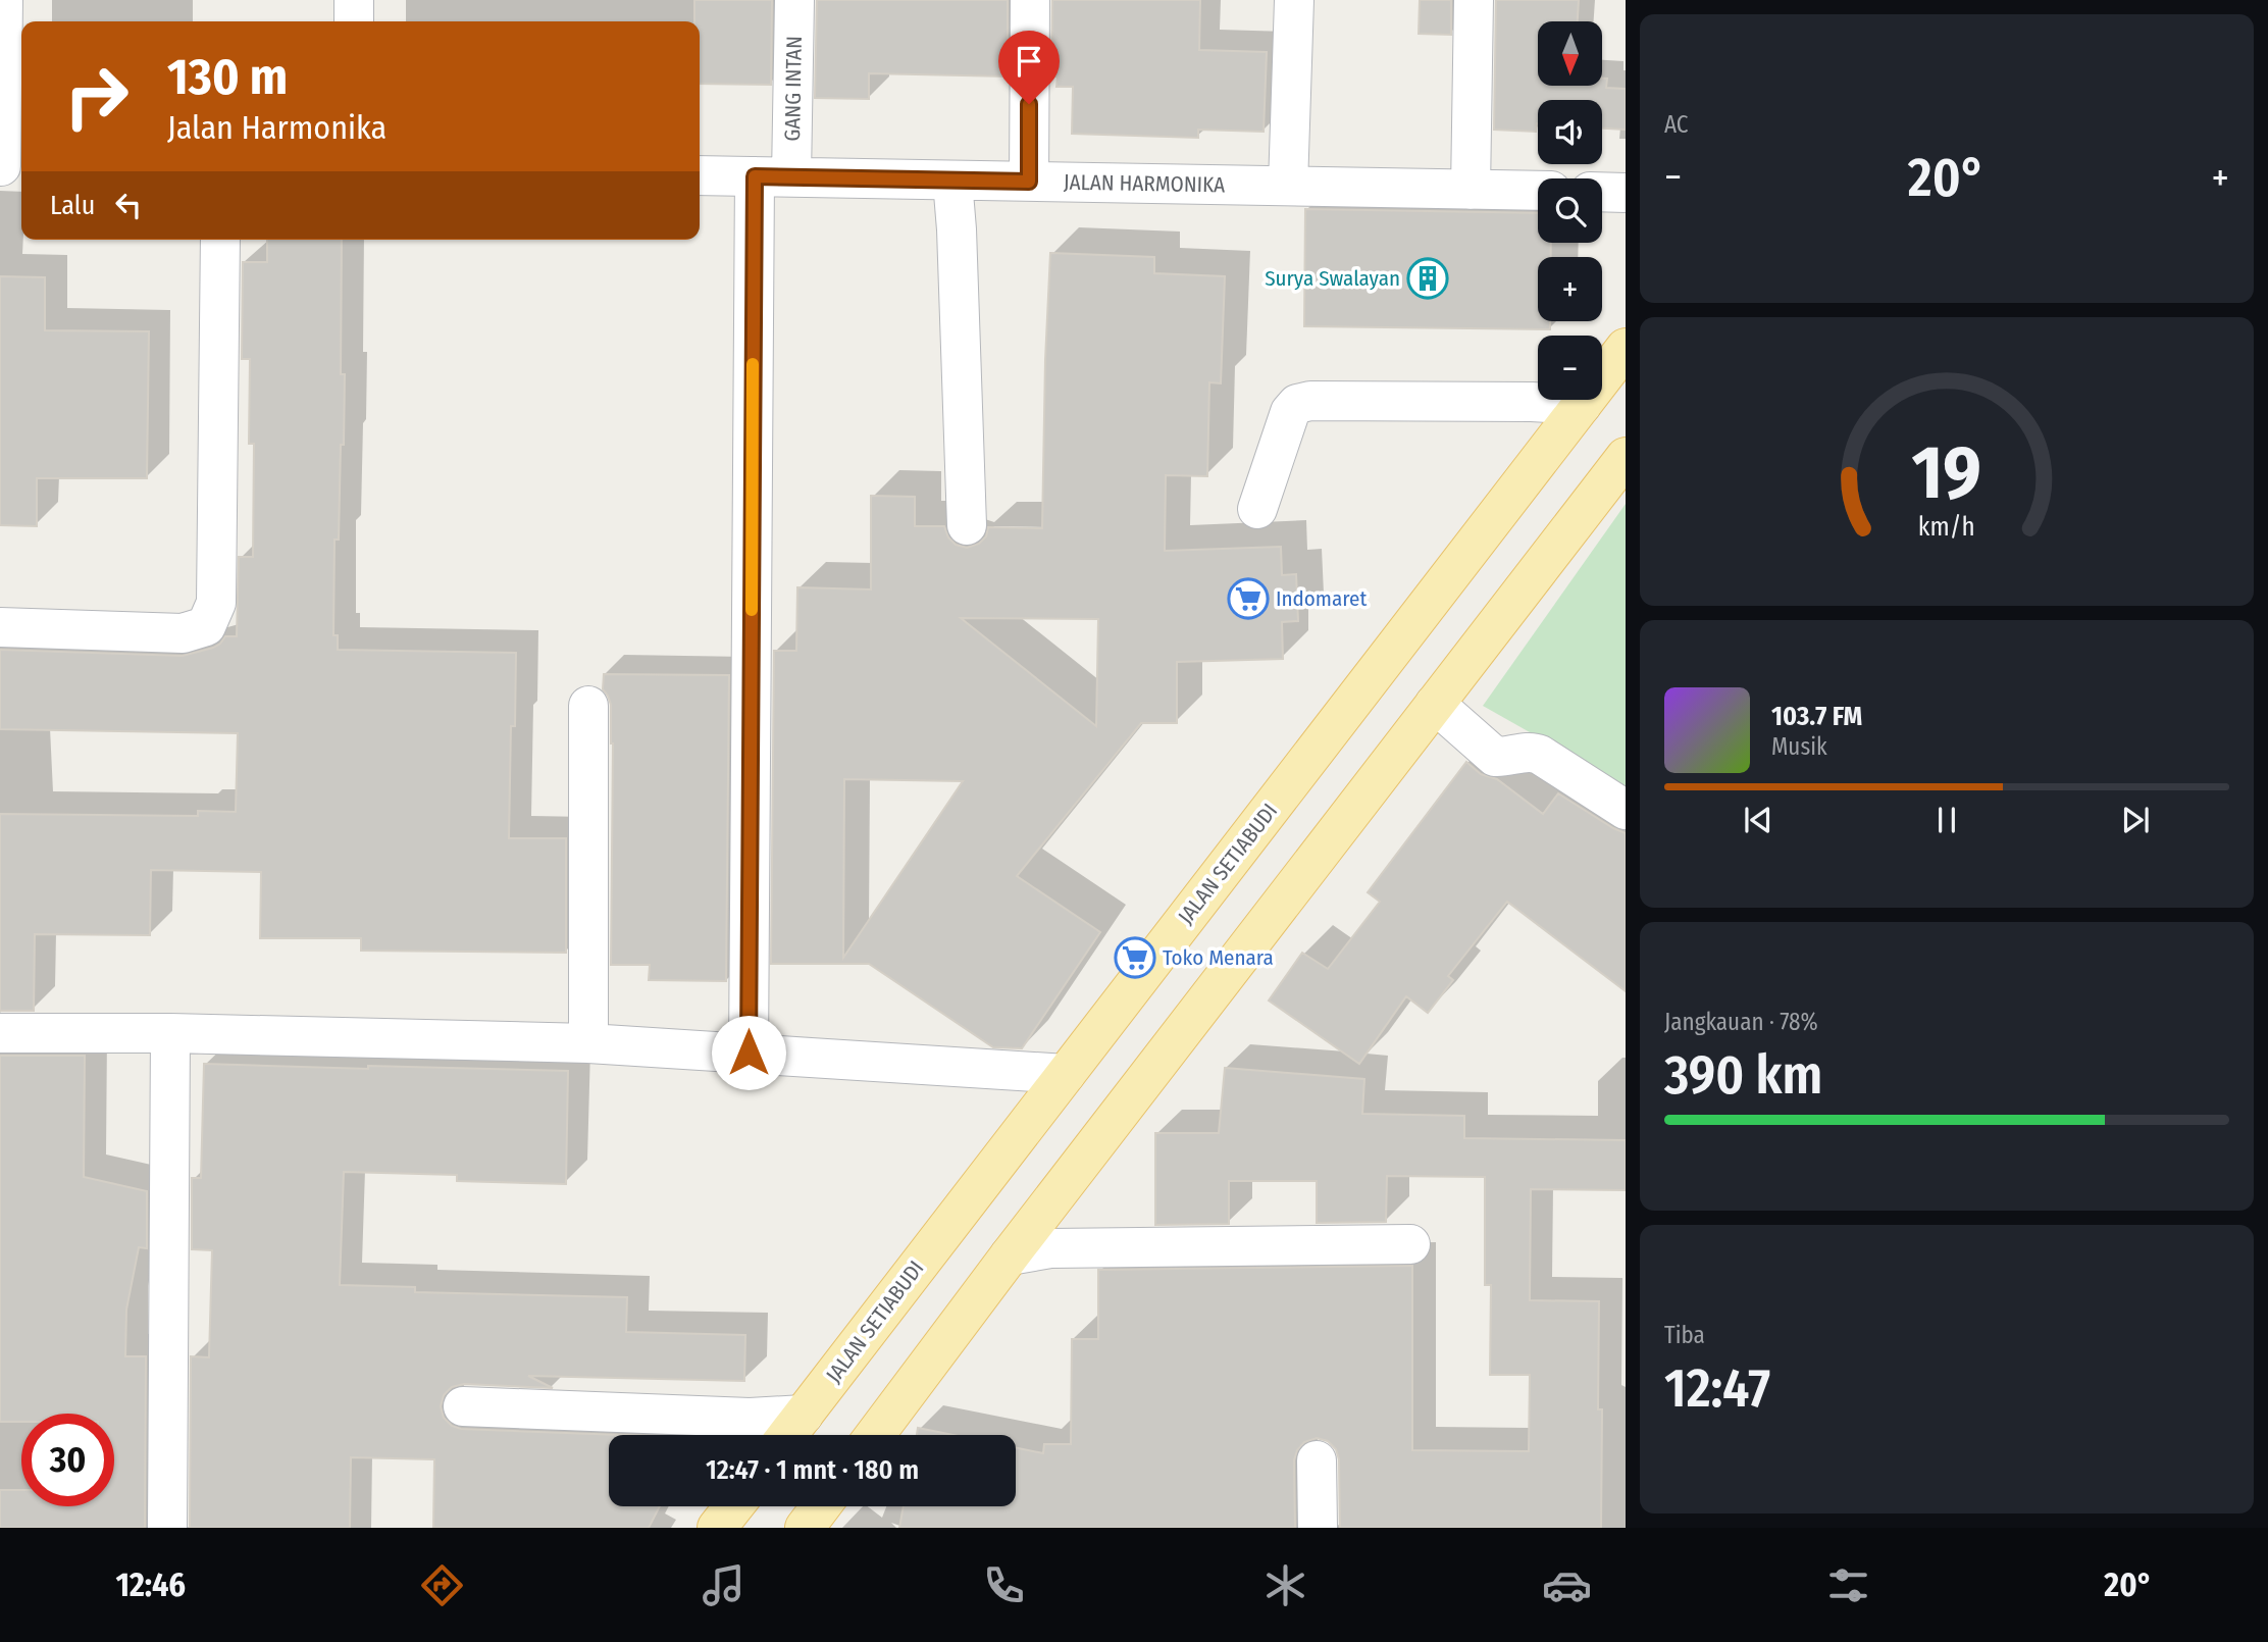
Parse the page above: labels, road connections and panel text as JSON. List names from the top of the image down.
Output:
{
  "streets": {
    "main road": ["JALAN SETIABUDI"],
    "street": ["GANG INTAN", "JALAN HARMONIKA"]
  },
  "crossings": [
    ["GANG INTAN", "JALAN HARMONIKA"]
  ],
  "places": {
    "building": ["Surya Swalayan"],
    "supermarket": ["Indomaret", "Toko Menara"]
  },
  "north": "bottom",
  "page": {
    "tile": [
      "AC",
      ["Jangkauan · 78%", "390 km"],
      ["Tiba", "12:47"]
    ],
    "map_buttons": ["+", "−"],
    "turn": ["130 m", "Jalan Harmonika"],
    "heat": ["−", "20°", "+"],
    "then": "Lalu",
    "song": ["103.7 FM", "Musik"],
    "limit": "30",
    "trip": "12:47 · 1 mnt · 180 m",
    "tabs": ["12:46", "20°"],
    "gauge": ["19", "km/h"]
  }
}
